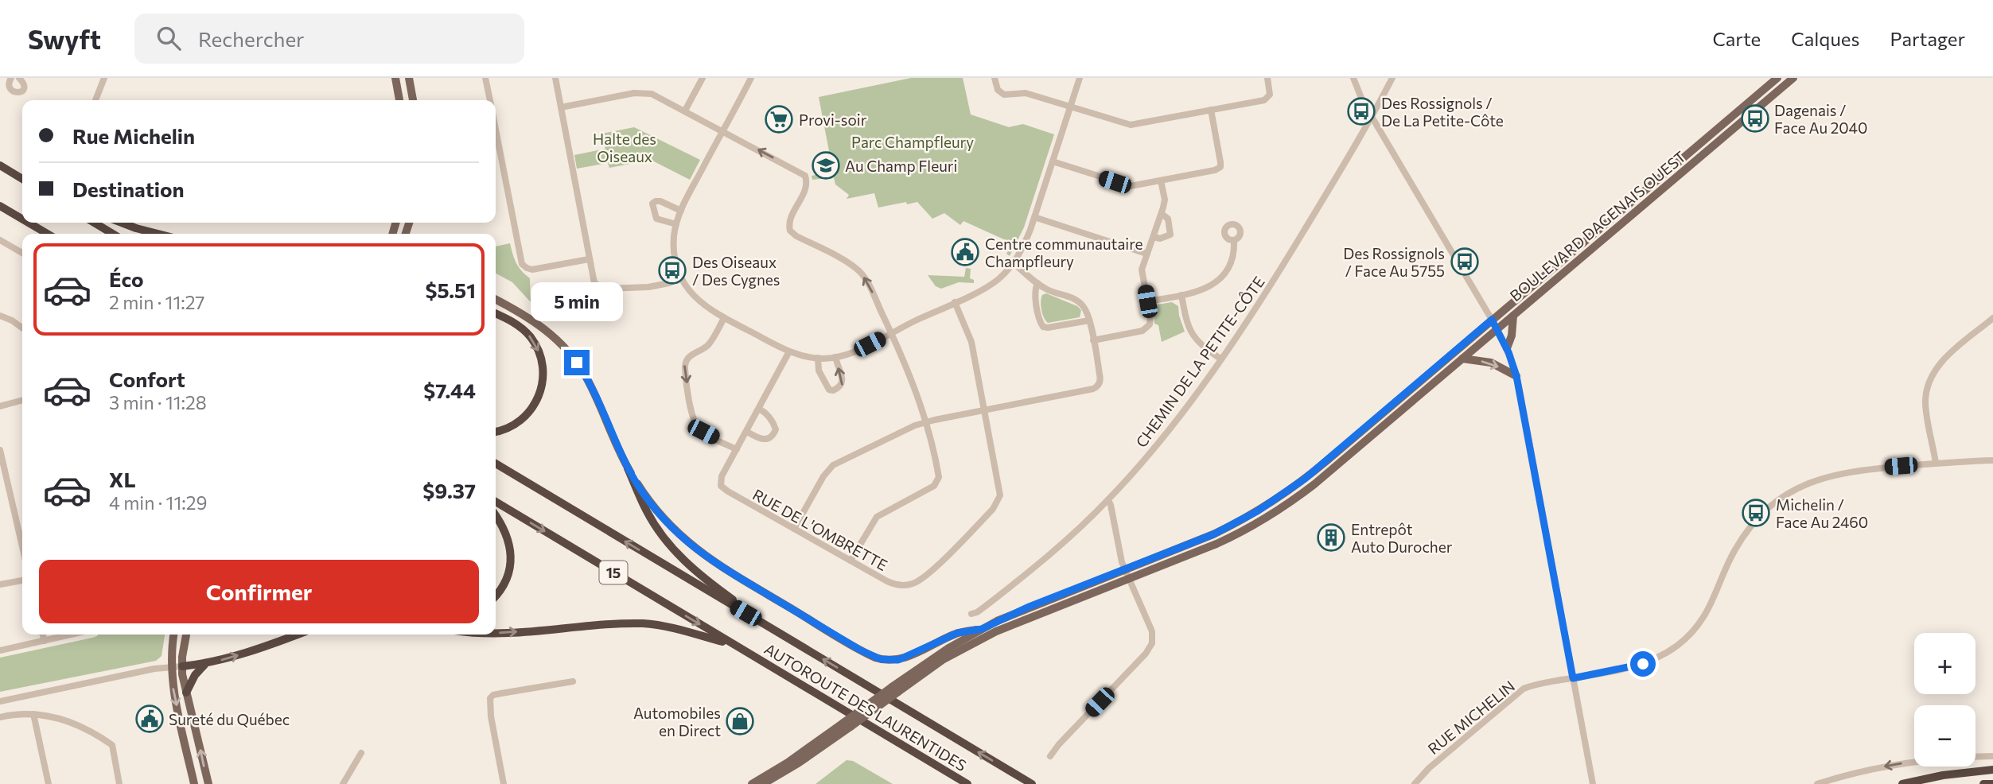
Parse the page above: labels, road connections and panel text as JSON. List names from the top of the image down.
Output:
{
  "streets": {
    "highway": ["15", "AUTOROUTE DES LAURENTIDES"],
    "main road": ["BOULEVARD DAGENAIS OUEST"],
    "street": ["CHEMIN DE LA PETITE-CÔTE", "RUE DE L'OMBRETTE", "RUE MICHELIN"]
  },
  "crossings": [
    ["15", "AUTOROUTE DES LAURENTIDES"]
  ],
  "parks": ["Halte des Oiseaux", "Parc Champfleury"],
  "places": {
    "bus stop": [
      "Des Rossignols / De La Petite-Côte",
      "Dagenais / Face Au 2040",
      "Des Rossignols / Face Au 5755",
      "Des Oiseaux / Des Cygnes",
      "Michelin / Face Au 2460"
    ],
    "supermarket": ["Provi-soir"],
    "school or university": ["Au Champ Fleuri"],
    "public building": ["Centre communautaire Champfleury", "Sureté du Québec"],
    "building": ["Entrepôt Auto Durocher"],
    "shop": ["Automobiles en Direct"]
  },
  "page": {
    "header": "Swyft",
    "search": "Rechercher",
    "nav": ["Carte", "Calques", "Partager"],
    "banner": ["Rue Michelin", "Destination"],
    "list": [
      {
        "name": "Éco",
        "note": "2 min · 11:27",
        "value": "$5.51"
      },
      {
        "name": "Confort",
        "note": "3 min · 11:28",
        "value": "$7.44"
      },
      {
        "name": "XL",
        "note": "4 min · 11:29",
        "value": "$9.37"
      }
    ],
    "bubble": "5 min",
    "buttons": "Confirmer",
    "map_buttons": ["+", "−"]
  }
}
